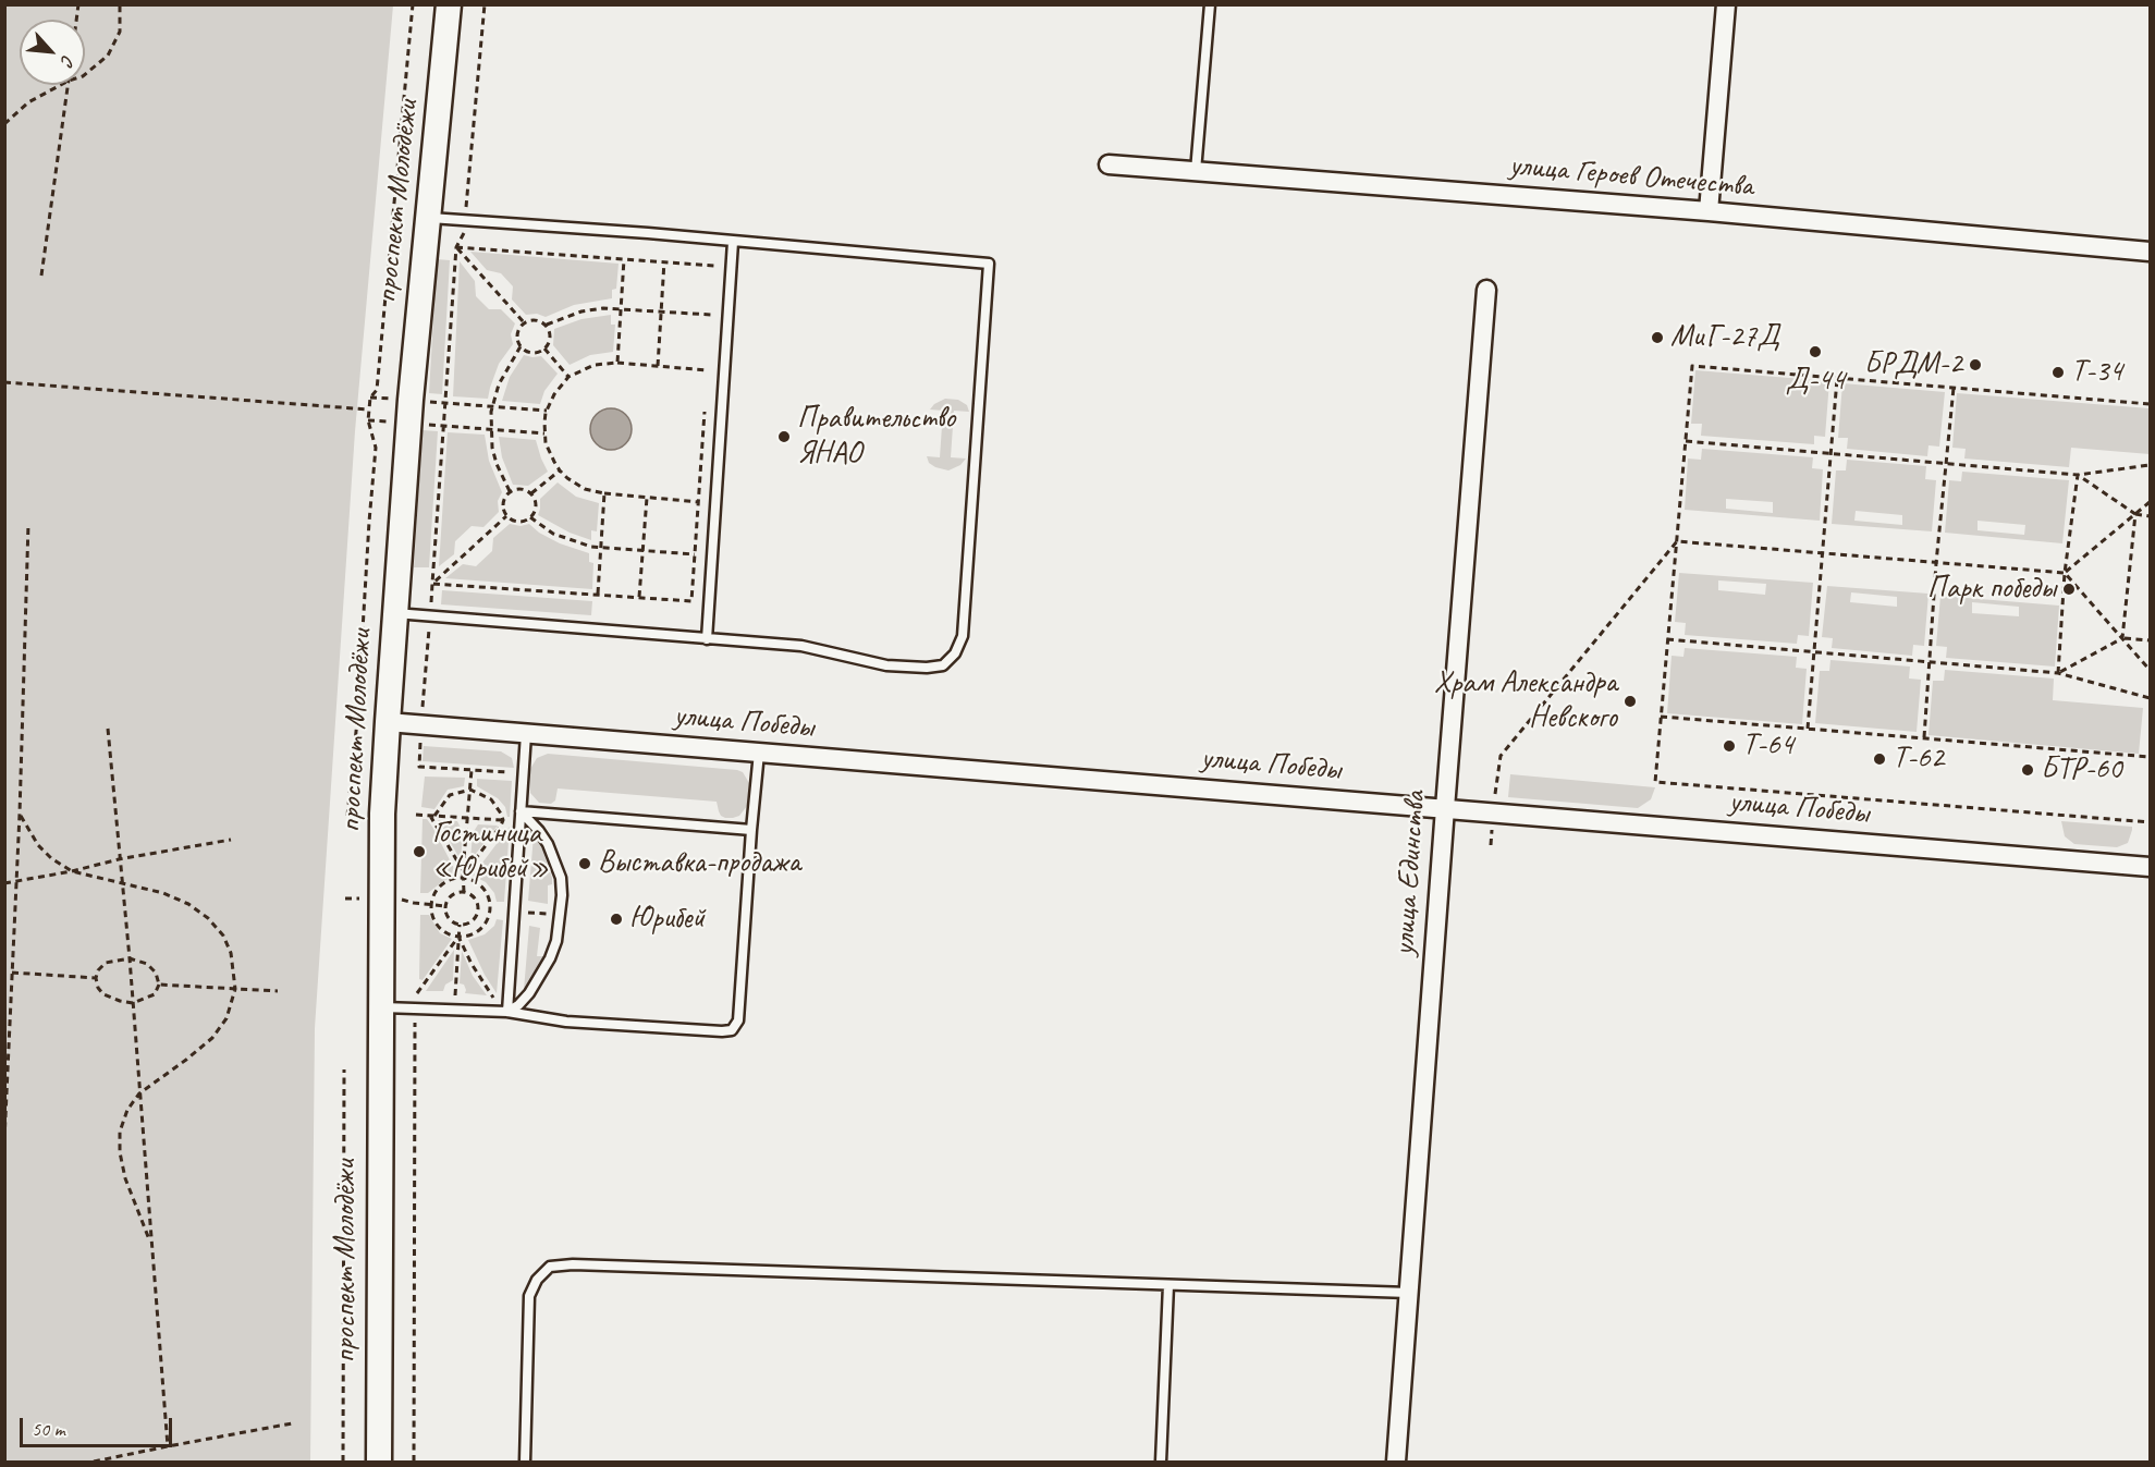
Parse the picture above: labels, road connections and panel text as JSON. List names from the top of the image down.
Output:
{
  "streets": {
    "street": [
      "улица Героев Отечества",
      "проспект Молодёжи",
      "улица Победы",
      "улица Единства"
    ]
  },
  "crossings": [
    ["проспект Молодёжи", "улица Победы"],
    ["улица Победы", "улица Единства"]
  ],
  "places": [
    "МиГ-27Д",
    "Д-44",
    "БРДМ-2",
    "Т-34",
    "Правительство ЯНАО",
    "Парк победы",
    "Храм Александра Невского",
    "Т-64",
    "Т-62",
    "БТР-60",
    "Гостиница «Юрибей»",
    "Выставка-продажа",
    "Юрибей"
  ],
  "scale_bar": "50 m",
  "north": "bottom right"
}
